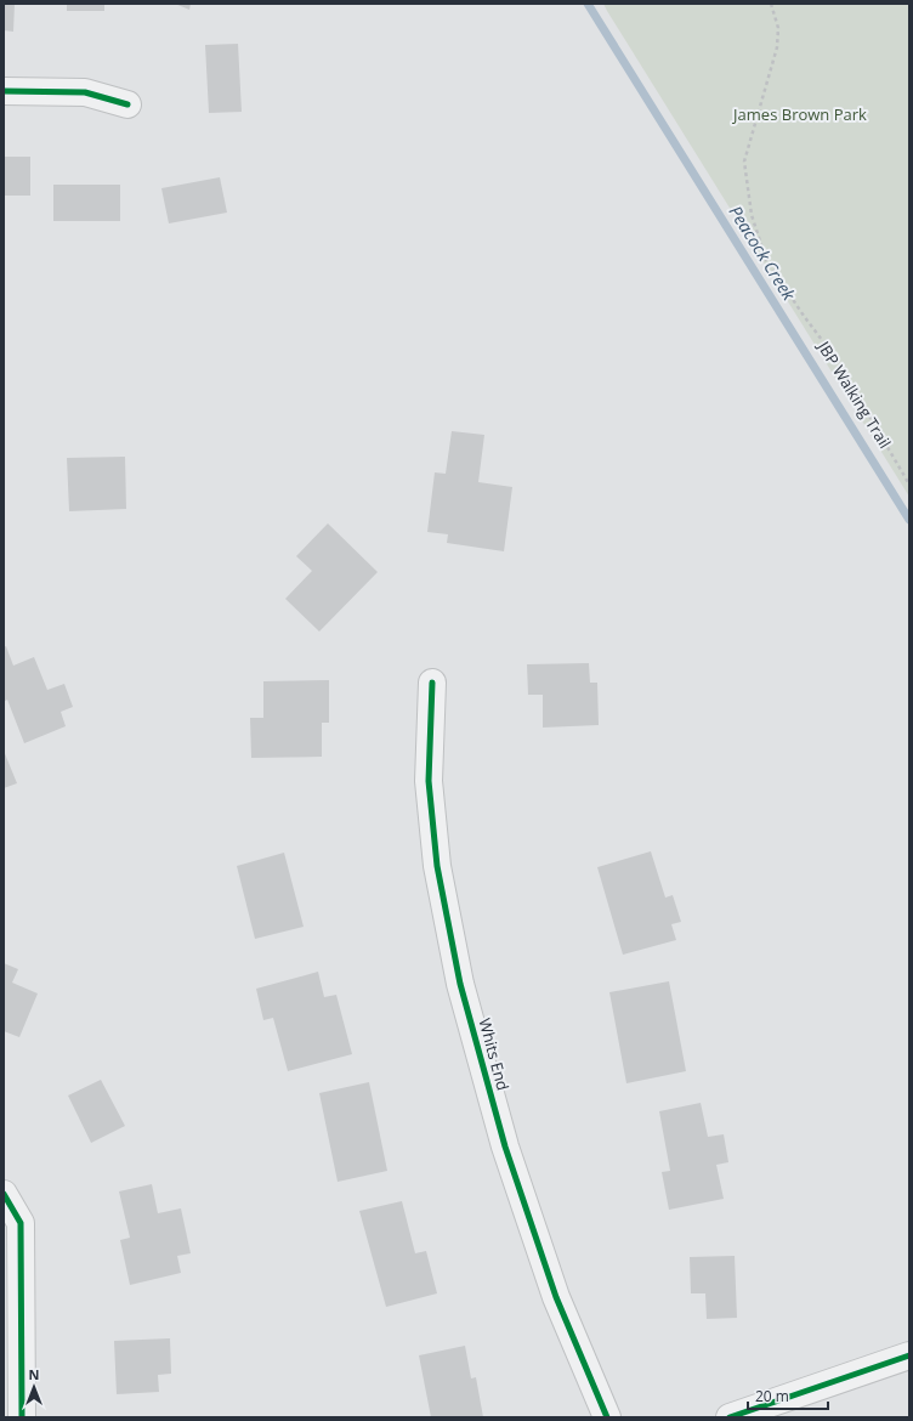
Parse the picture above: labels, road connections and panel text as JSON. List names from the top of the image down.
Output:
{
  "streets": {
    "street": ["Whits End"],
    "path": ["JBP Walking Trail"]
  },
  "water": ["Peacock Creek"],
  "parks": ["James Brown Park"],
  "scale_bar": "20 m",
  "north": "top"
}
